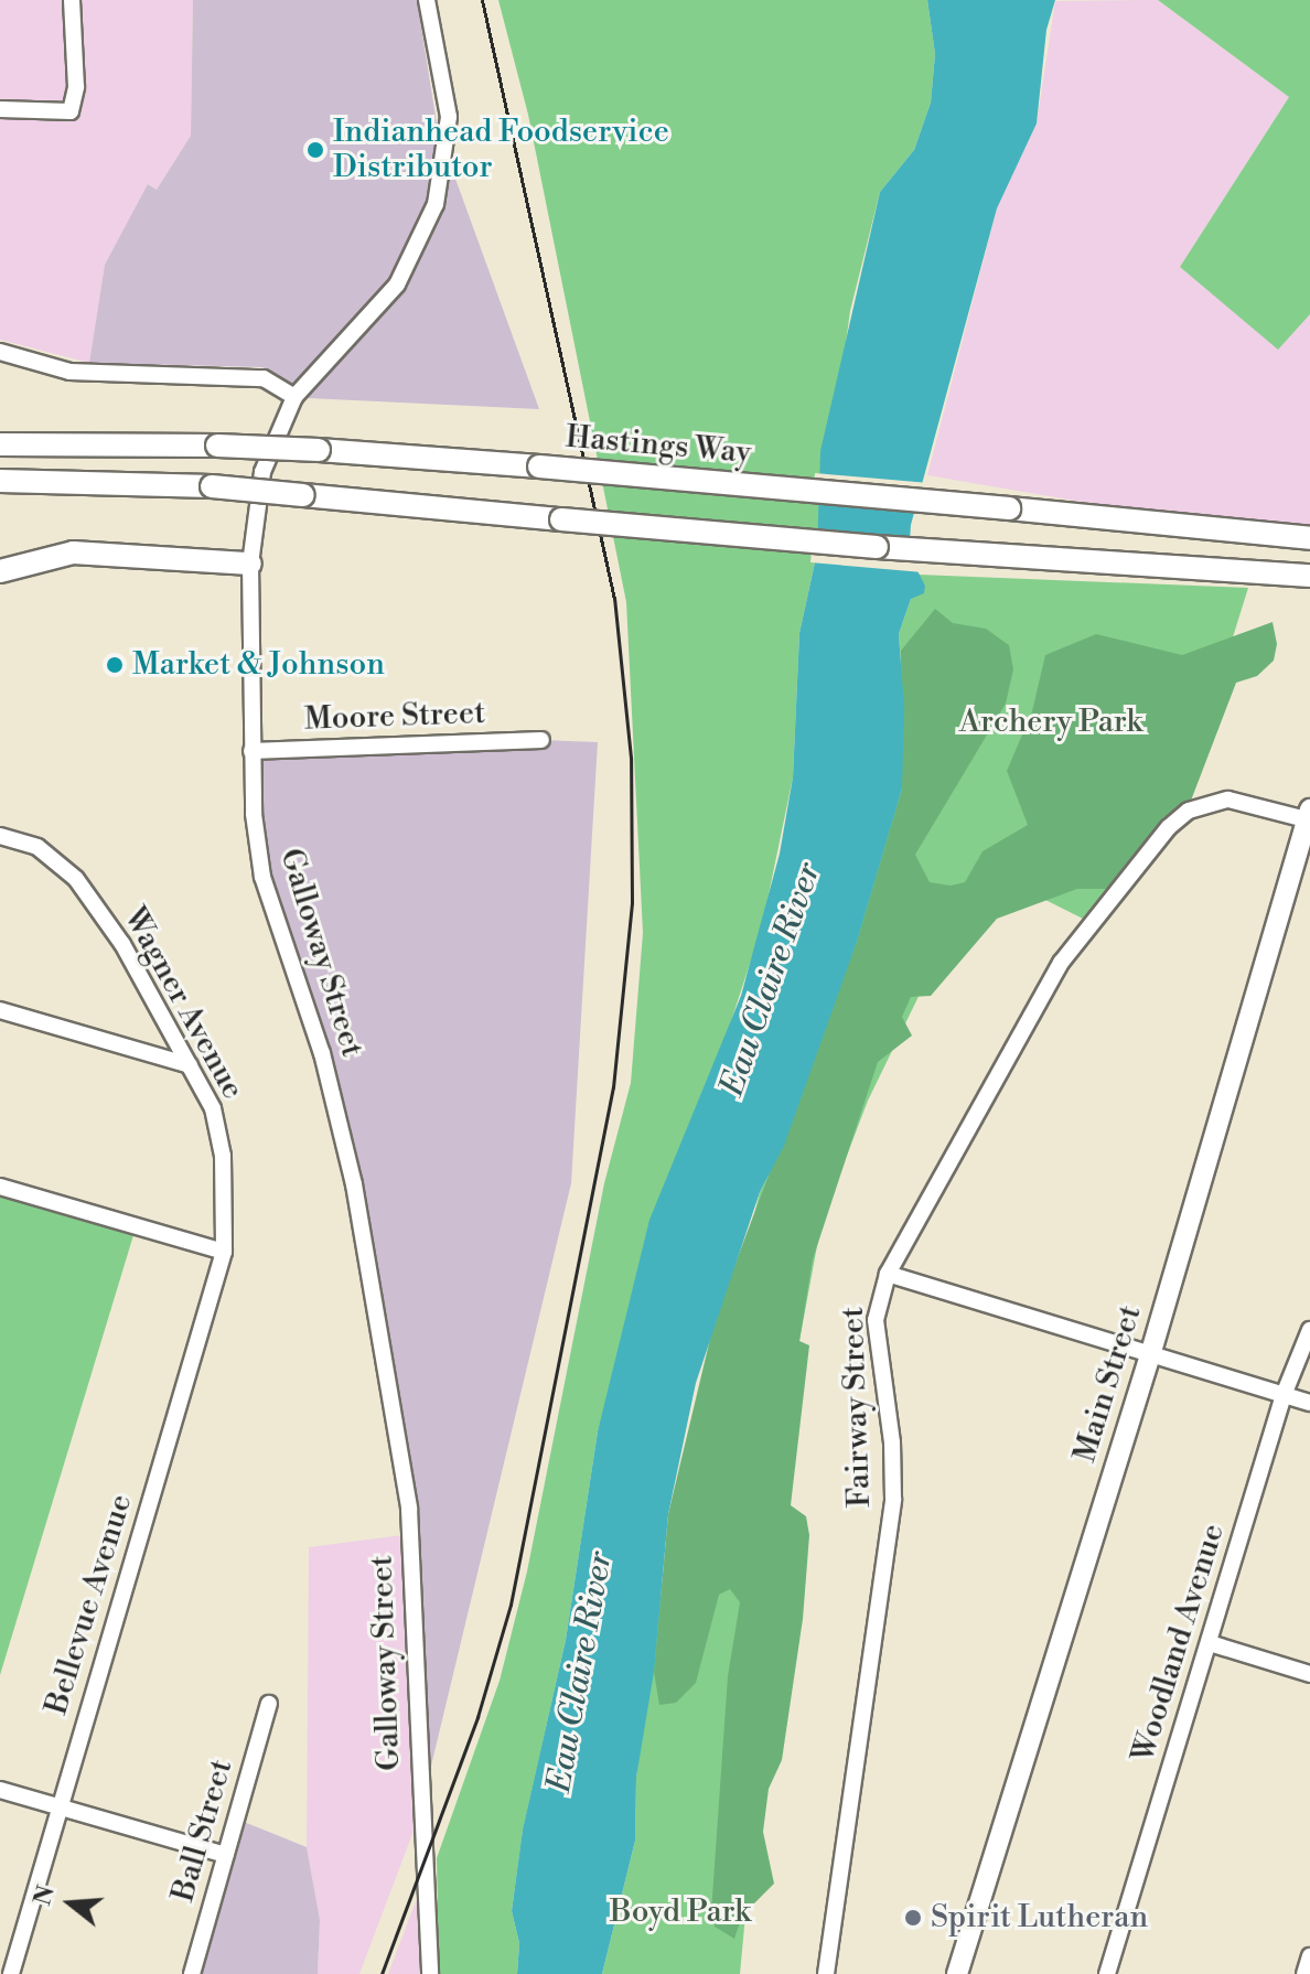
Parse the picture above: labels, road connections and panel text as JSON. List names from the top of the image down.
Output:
{
  "streets": {
    "main road": ["Hastings Way"],
    "street": [
      "Moore Street",
      "Galloway Street",
      "Wagner Avenue",
      "Main Street",
      "Fairway Street",
      "Bellevue Avenue",
      "Woodland Avenue",
      "Ball Street"
    ]
  },
  "crossings": [
    ["Moore Street", "Galloway Street"],
    ["Wagner Avenue", "Bellevue Avenue"],
    ["Main Street", "Fairway Street"]
  ],
  "water": ["Eau Claire River"],
  "parks": ["Archery Park", "Boyd Park"],
  "places": ["Indianhead Foodservice Distributor", "Market & Johnson", "Spirit Lutheran"],
  "north": "left"
}
